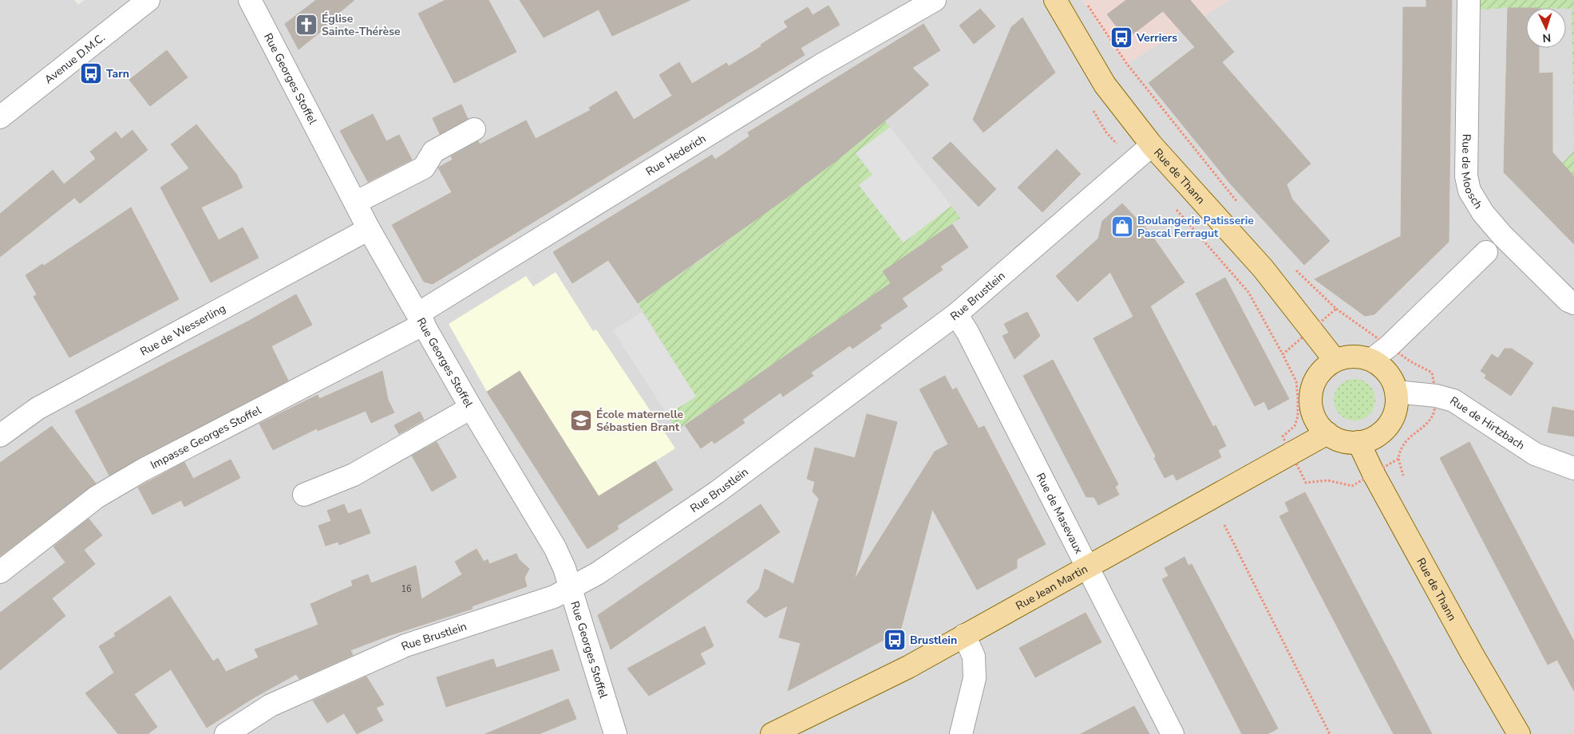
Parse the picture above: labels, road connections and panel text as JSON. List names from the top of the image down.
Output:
{
  "streets": {
    "main road": ["Rue de Thann", "Rue Jean Martin"],
    "street": [
      "Avenue D.M.C.",
      "Rue Georges Stoffel",
      "Rue Hederich",
      "Rue de Moosch",
      "Rue Brustlein",
      "Rue de Wesserling",
      "Rue de Hirtzbach",
      "Impasse Georges Stoffel",
      "Rue de Masevaux"
    ]
  },
  "crossings": [
    ["Rue Georges Stoffel", "Rue Hederich"],
    ["Rue Georges Stoffel", "Rue Brustlein"],
    ["Rue Georges Stoffel", "Rue de Wesserling"],
    ["Rue Georges Stoffel", "Impasse Georges Stoffel"],
    ["Rue Hederich", "Impasse Georges Stoffel"],
    ["Rue de Thann", "Rue Brustlein"],
    ["Rue de Thann", "Rue de Hirtzbach"],
    ["Rue de Thann", "Rue Jean Martin"],
    ["Rue Brustlein", "Rue de Masevaux"],
    ["Rue de Hirtzbach", "Rue Jean Martin"],
    ["Rue de Masevaux", "Rue Jean Martin"]
  ],
  "places": {
    "church": ["Église Sainte-Thérèse"],
    "bus stop": ["Verriers", "Tarn", "Brustlein"],
    "shop": ["Boulangerie Patisserie Pascal Ferragut"],
    "school or university": ["École maternelle Sébastien Brant"]
  },
  "house_numbers": ["16"],
  "north": "bottom"
}
